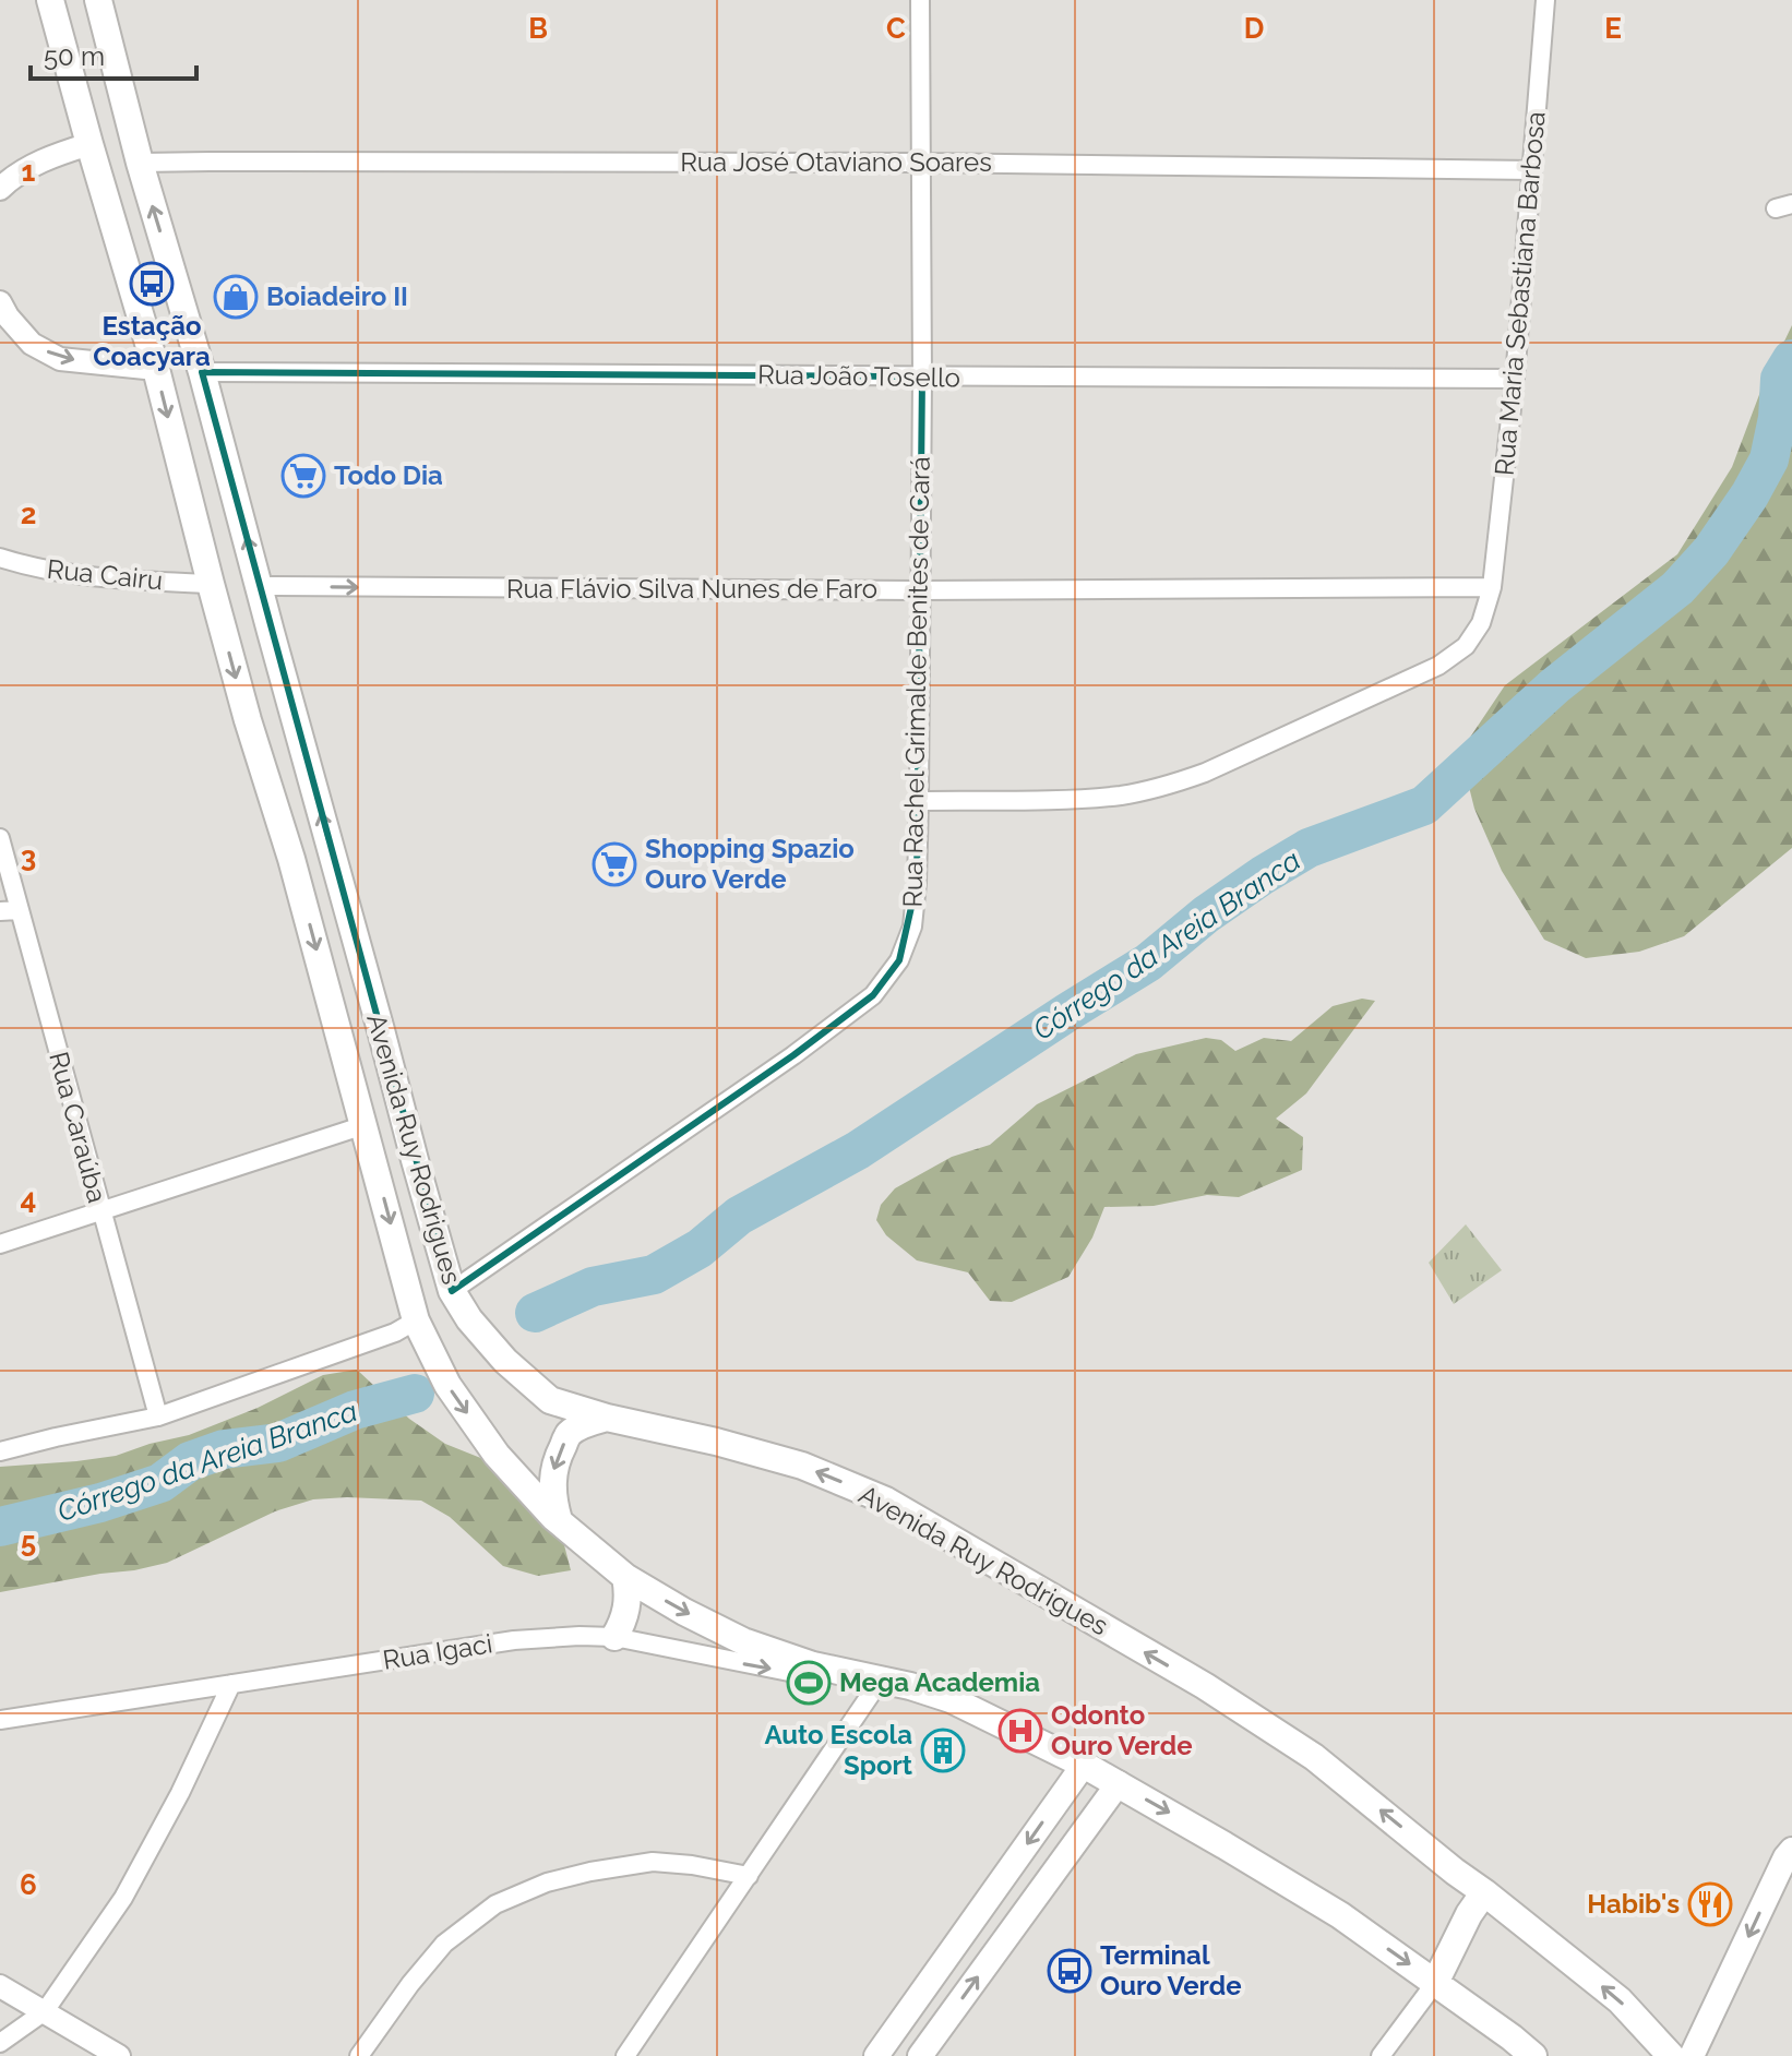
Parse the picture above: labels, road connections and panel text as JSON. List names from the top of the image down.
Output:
{
  "streets": {
    "main road": ["Avenida Ruy Rodrigues"],
    "street": [
      "Rua José Otaviano Soares",
      "Rua Maria Sebastiana Barbosa",
      "Rua João Tosello",
      "Rua Cairu",
      "Rua Flávio Silva Nunes de Faro",
      "Rua Rachel Grimalde Benites de Cará",
      "Rua Caraúba",
      "Rua Igaci"
    ]
  },
  "crossings": [
    ["Rua José Otaviano Soares", "Rua Maria Sebastiana Barbosa"],
    ["Rua José Otaviano Soares", "Rua Rachel Grimalde Benites de Cará"],
    ["Rua José Otaviano Soares", "Avenida Ruy Rodrigues"],
    ["Rua Maria Sebastiana Barbosa", "Rua João Tosello"],
    ["Rua Maria Sebastiana Barbosa", "Rua Flávio Silva Nunes de Faro"],
    ["Rua Maria Sebastiana Barbosa", "Rua Rachel Grimalde Benites de Cará"],
    ["Rua João Tosello", "Rua Rachel Grimalde Benites de Cará"],
    ["Rua João Tosello", "Avenida Ruy Rodrigues"],
    ["Rua Cairu", "Avenida Ruy Rodrigues"],
    ["Rua Flávio Silva Nunes de Faro", "Rua Rachel Grimalde Benites de Cará"],
    ["Rua Flávio Silva Nunes de Faro", "Avenida Ruy Rodrigues"],
    ["Rua Rachel Grimalde Benites de Cará", "Avenida Ruy Rodrigues"],
    ["Avenida Ruy Rodrigues", "Rua Igaci"]
  ],
  "one_way": ["Rua Flávio Silva Nunes de Faro"],
  "water": ["Córrego da Areia Branca"],
  "places": {
    "bus stop": ["Estação Coacyara", "Terminal Ouro Verde"],
    "shop": ["Boiadeiro II"],
    "supermarket": ["Todo Dia", "Shopping Spazio Ouro Verde"],
    "sports": ["Mega Academia"],
    "hospital": ["Odonto Ouro Verde"],
    "building": ["Auto Escola Sport"],
    "restaurant": ["Habib's"]
  },
  "scale_bar": "50 m",
  "grid": {
    "columns": [
      "B",
      "C",
      "D",
      "E"
    ],
    "rows": [
      "1",
      "2",
      "3",
      "4",
      "5",
      "6"
    ]
  }
}
